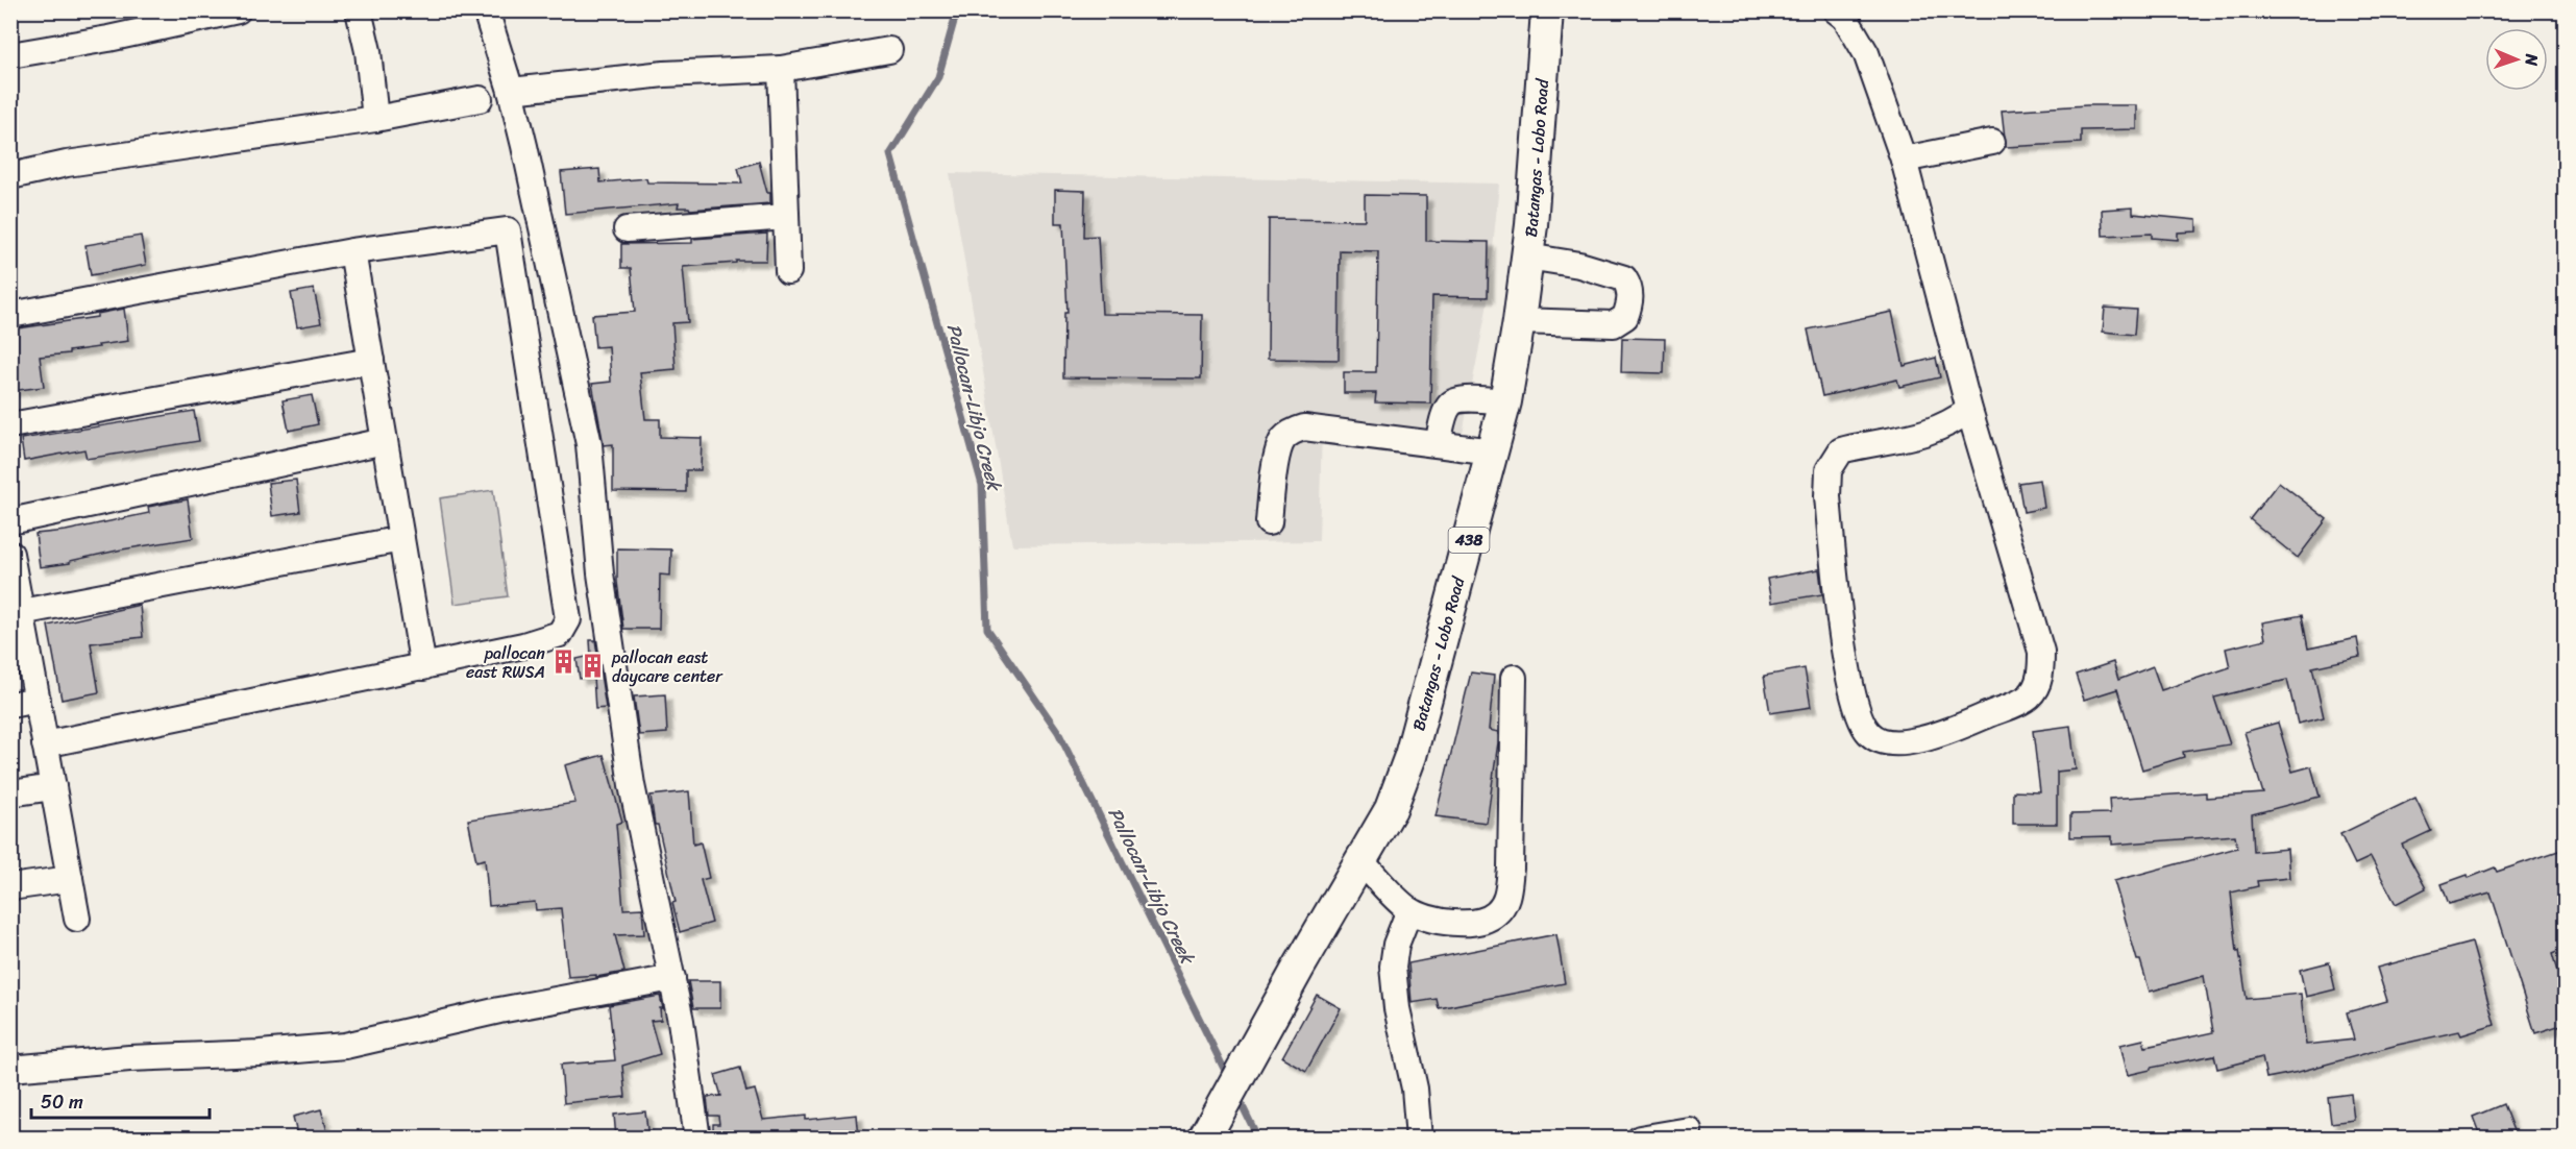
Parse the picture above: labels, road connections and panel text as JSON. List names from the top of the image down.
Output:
{
  "streets": {
    "main road": ["Batangas - Lobo Road", "438"]
  },
  "water": ["Pallocan-Libjo Creek"],
  "places": {
    "building": ["pallocan east RWSA", "pallocan east daycare center"]
  },
  "scale_bar": "50 m",
  "north": "right"
}
